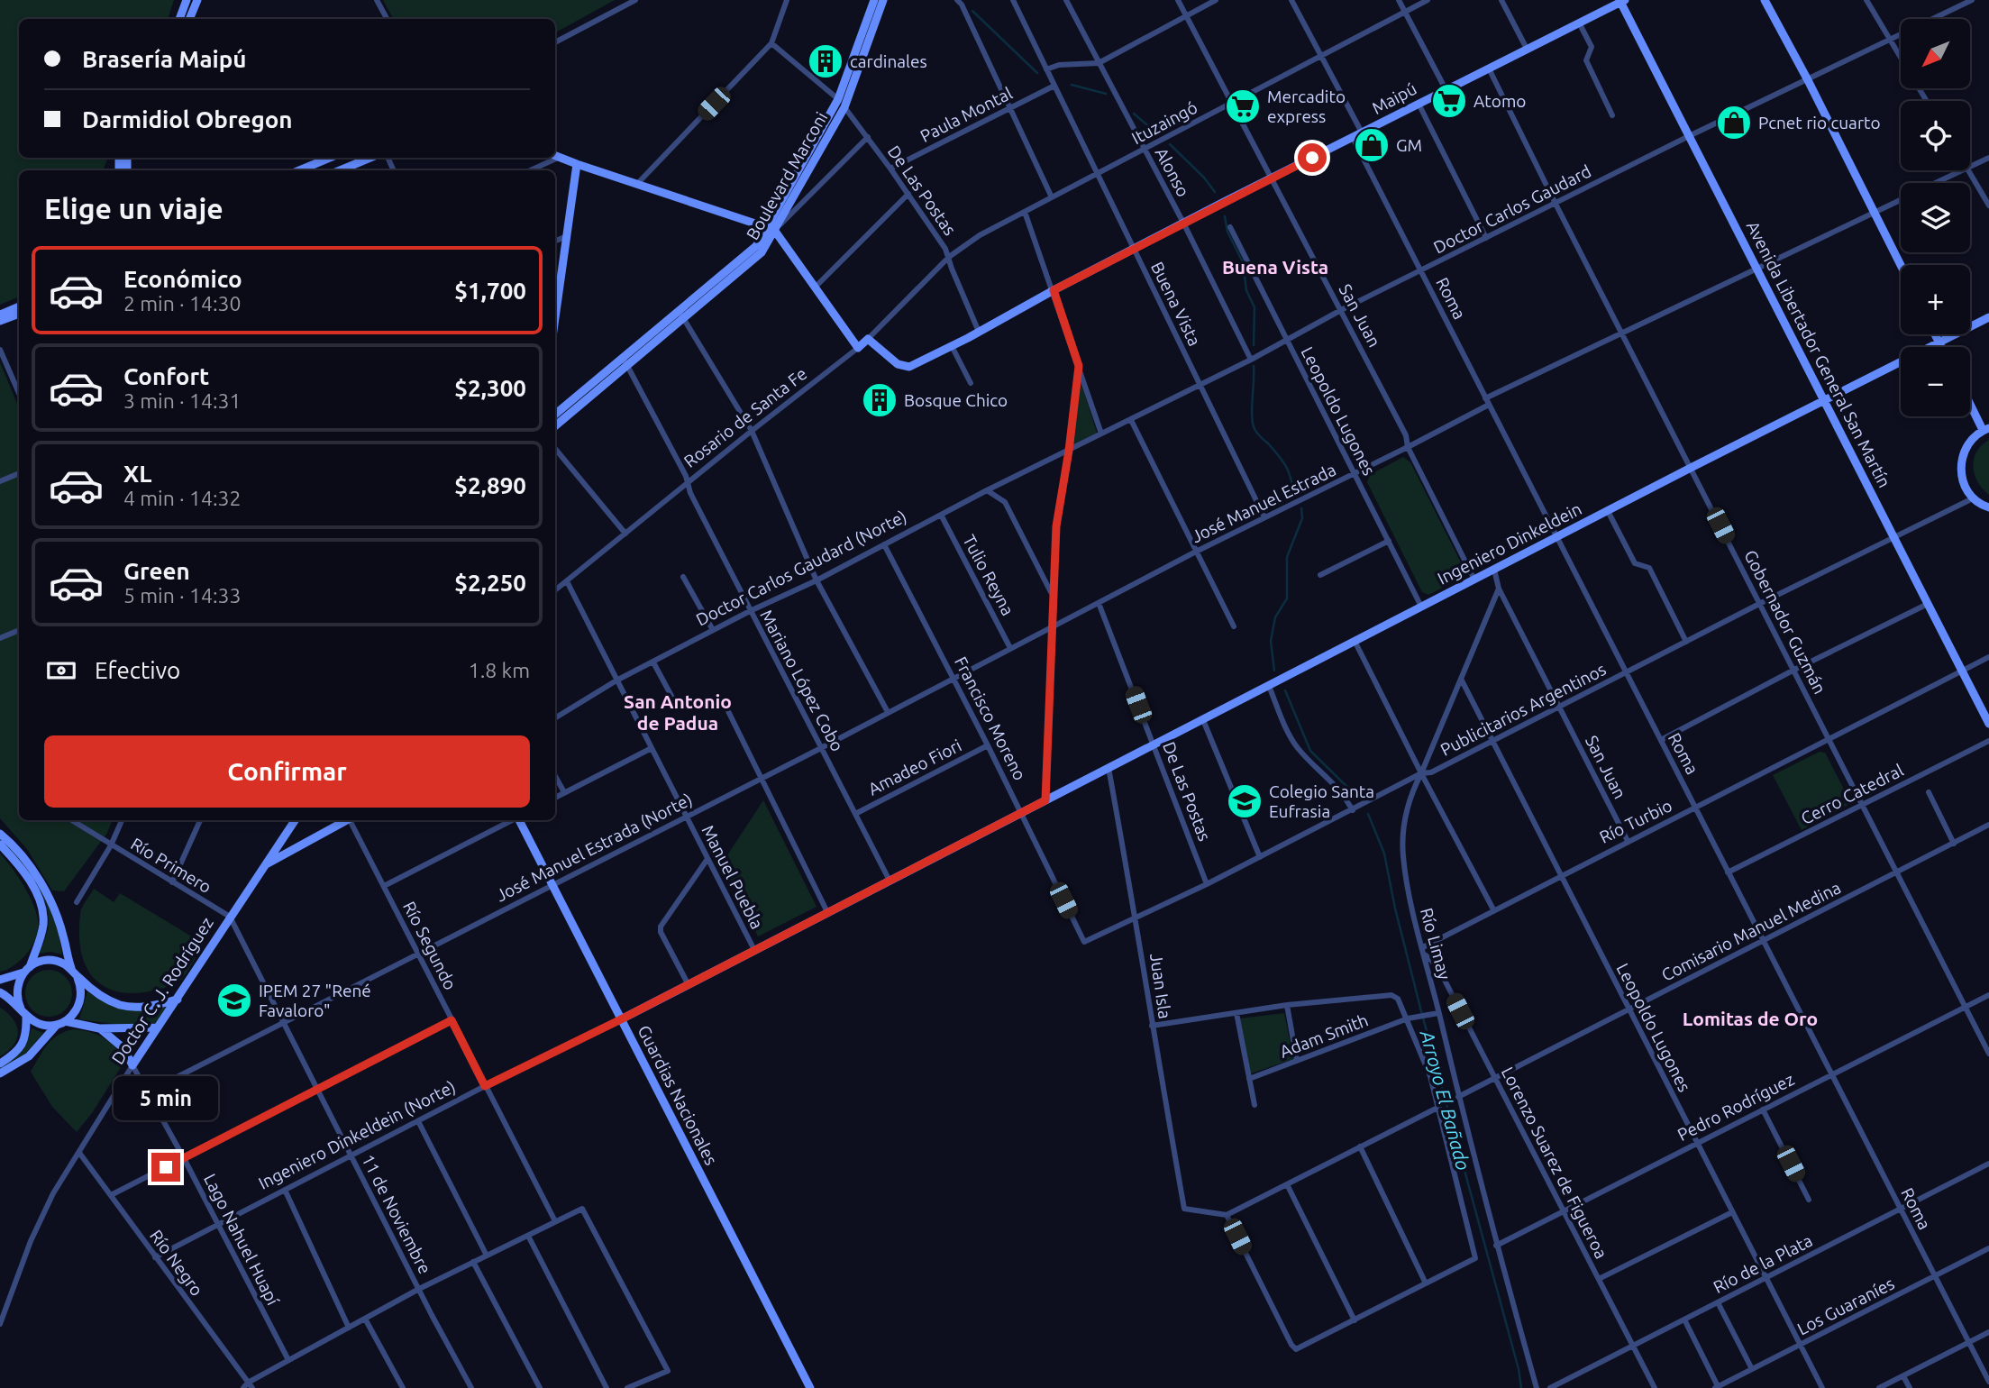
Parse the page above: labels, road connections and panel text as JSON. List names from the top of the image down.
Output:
{
  "streets": {
    "main road": [
      "Maipú",
      "Boulevard Marconi",
      "Avenida Libertador General San Martín",
      "Rosario de Santa Fe",
      "Ingeniero Dinkeldein",
      "Doctor C. J. Rodríguez",
      "Guardias Nacionales",
      "Ingeniero Dinkeldein (Norte)"
    ],
    "street": [
      "Paula Montal",
      "Ituzaingó",
      "Alonso",
      "De Las Postas",
      "Doctor Carlos Gaudard",
      "Roma",
      "Buena Vista",
      "San Juan",
      "Leopoldo Lugones",
      "José Manuel Estrada",
      "Doctor Carlos Gaudard (Norte)",
      "Tulio Reyna",
      "Gobernador Guzmán",
      "Mariano López Cobo",
      "Publicitarios Argentinos",
      "Francisco Moreno",
      "Amadeo Fiori",
      "Cerro Catedral",
      "Río Turbio",
      "José Manuel Estrada (Norte)",
      "Río Primero",
      "Manuel Puebla",
      "Comisario Manuel Medina",
      "Río Limay",
      "Río Segundo",
      "Juan Isla",
      "Adam Smith",
      "Pedro Rodríguez",
      "Lorenzo Suarez de Figueroa",
      "11 de Noviembre",
      "Lago Nahuel Huapí",
      "Río Negro",
      "Río de la Plata",
      "Los Guaraníes"
    ]
  },
  "crossings": [
    ["Maipú", "Alonso"],
    ["Maipú", "De Las Postas"],
    ["Maipú", "Roma"],
    ["Maipú", "Buena Vista"],
    ["Maipú", "San Juan"],
    ["Maipú", "Avenida Libertador General San Martín"],
    ["Maipú", "Rosario de Santa Fe"],
    ["Maipú", "Gobernador Guzmán"],
    ["Paula Montal", "De Las Postas"],
    ["Paula Montal", "Buena Vista"],
    ["Ituzaingó", "Alonso"],
    ["Ituzaingó", "De Las Postas"],
    ["Ituzaingó", "Buena Vista"],
    ["Ituzaingó", "San Juan"],
    ["Ituzaingó", "Rosario de Santa Fe"],
    ["Alonso", "Doctor Carlos Gaudard"],
    ["Boulevard Marconi", "De Las Postas"],
    ["Boulevard Marconi", "Mariano López Cobo"],
    ["De Las Postas", "Rosario de Santa Fe"],
    ["De Las Postas", "José Manuel Estrada"],
    ["De Las Postas", "Ingeniero Dinkeldein"],
    ["De Las Postas", "Publicitarios Argentinos"],
    ["Doctor Carlos Gaudard", "Roma"],
    ["Doctor Carlos Gaudard", "Buena Vista"],
    ["Doctor Carlos Gaudard", "San Juan"],
    ["Doctor Carlos Gaudard", "Avenida Libertador General San Martín"],
    ["Doctor Carlos Gaudard", "Leopoldo Lugones"],
    ["Doctor Carlos Gaudard", "Doctor Carlos Gaudard (Norte)"],
    ["Doctor Carlos Gaudard", "Gobernador Guzmán"],
    ["Roma", "José Manuel Estrada"],
    ["Roma", "Ingeniero Dinkeldein"],
    ["Roma", "Publicitarios Argentinos"],
    ["Roma", "Cerro Catedral"],
    ["Roma", "Río Turbio"],
    ["Roma", "Comisario Manuel Medina"],
    ["Roma", "Pedro Rodríguez"],
    ["Roma", "Río de la Plata"],
    ["Roma", "Los Guaraníes"],
    ["Buena Vista", "José Manuel Estrada"],
    ["San Juan", "José Manuel Estrada"],
    ["San Juan", "Ingeniero Dinkeldein"],
    ["San Juan", "Publicitarios Argentinos"],
    ["San Juan", "Río Turbio"],
    ["San Juan", "Río Limay"],
    ["Avenida Libertador General San Martín", "José Manuel Estrada"],
    ["Avenida Libertador General San Martín", "Ingeniero Dinkeldein"],
    ["Avenida Libertador General San Martín", "Publicitarios Argentinos"],
    ["Avenida Libertador General San Martín", "Río Turbio"],
    ["Leopoldo Lugones", "José Manuel Estrada"],
    ["Leopoldo Lugones", "Ingeniero Dinkeldein"],
    ["Leopoldo Lugones", "Publicitarios Argentinos"],
    ["Leopoldo Lugones", "Río Turbio"],
    ["Leopoldo Lugones", "Comisario Manuel Medina"],
    ["Leopoldo Lugones", "Río Limay"],
    ["Leopoldo Lugones", "Pedro Rodríguez"],
    ["Leopoldo Lugones", "Río de la Plata"],
    ["Leopoldo Lugones", "Los Guaraníes"],
    ["Rosario de Santa Fe", "Mariano López Cobo"],
    ["Rosario de Santa Fe", "Manuel Puebla"],
    ["José Manuel Estrada", "Gobernador Guzmán"],
    ["José Manuel Estrada", "José Manuel Estrada (Norte)"],
    ["Ingeniero Dinkeldein", "Gobernador Guzmán"],
    ["Ingeniero Dinkeldein", "Juan Isla"],
    ["Ingeniero Dinkeldein", "Ingeniero Dinkeldein (Norte)"],
    ["Doctor Carlos Gaudard (Norte)", "Tulio Reyna"],
    ["Doctor Carlos Gaudard (Norte)", "Mariano López Cobo"],
    ["Doctor Carlos Gaudard (Norte)", "Francisco Moreno"],
    ["Doctor Carlos Gaudard (Norte)", "Manuel Puebla"],
    ["Tulio Reyna", "José Manuel Estrada (Norte)"],
    ["Gobernador Guzmán", "Publicitarios Argentinos"],
    ["Gobernador Guzmán", "Cerro Catedral"],
    ["Gobernador Guzmán", "Río Turbio"],
    ["Gobernador Guzmán", "Comisario Manuel Medina"],
    ["Gobernador Guzmán", "Pedro Rodríguez"],
    ["Mariano López Cobo", "Amadeo Fiori"],
    ["Mariano López Cobo", "José Manuel Estrada (Norte)"],
    ["Mariano López Cobo", "Ingeniero Dinkeldein (Norte)"],
    ["Publicitarios Argentinos", "Francisco Moreno"],
    ["Publicitarios Argentinos", "Río Limay"],
    ["Publicitarios Argentinos", "Juan Isla"],
    ["Francisco Moreno", "Amadeo Fiori"],
    ["Francisco Moreno", "José Manuel Estrada (Norte)"],
    ["Francisco Moreno", "Ingeniero Dinkeldein (Norte)"],
    ["Río Turbio", "Río Limay"],
    ["José Manuel Estrada (Norte)", "Manuel Puebla"],
    ["José Manuel Estrada (Norte)", "Río Segundo"],
    ["José Manuel Estrada (Norte)", "Guardias Nacionales"],
    ["José Manuel Estrada (Norte)", "11 de Noviembre"],
    ["José Manuel Estrada (Norte)", "Lago Nahuel Huapí"],
    ["Río Primero", "Doctor C. J. Rodríguez"],
    ["Río Primero", "11 de Noviembre"],
    ["Manuel Puebla", "Ingeniero Dinkeldein (Norte)"],
    ["Comisario Manuel Medina", "Río Limay"],
    ["Comisario Manuel Medina", "Lorenzo Suarez de Figueroa"],
    ["Río Limay", "Adam Smith"],
    ["Río Limay", "Pedro Rodríguez"],
    ["Río Limay", "Lorenzo Suarez de Figueroa"],
    ["Río Segundo", "Ingeniero Dinkeldein (Norte)"],
    ["Doctor C. J. Rodríguez", "11 de Noviembre"],
    ["Doctor C. J. Rodríguez", "Lago Nahuel Huapí"],
    ["Doctor C. J. Rodríguez", "Río Negro"],
    ["Guardias Nacionales", "Ingeniero Dinkeldein (Norte)"],
    ["Pedro Rodríguez", "Lorenzo Suarez de Figueroa"],
    ["Ingeniero Dinkeldein (Norte)", "11 de Noviembre"],
    ["Ingeniero Dinkeldein (Norte)", "Lago Nahuel Huapí"],
    ["Ingeniero Dinkeldein (Norte)", "Río Negro"],
    ["Lorenzo Suarez de Figueroa", "Río de la Plata"]
  ],
  "districts": ["Buena Vista", "San Antonio de Padua", "Lomitas de Oro"],
  "water": ["Arroyo El Bañado"],
  "places": {
    "building": ["cardinales", "Bosque Chico"],
    "supermarket": ["Atomo", "Mercadito express"],
    "shop": ["Pcnet rio cuarto", "GM"],
    "school or university": ["Colegio Santa Eufrasia", "IPEM 27 \"René Favaloro\""]
  },
  "north": "bottom left",
  "page": {
    "map_buttons": ["+", "−"],
    "banner": ["Brasería Maipú", "Darmidiol Obregon"],
    "heading": "Elige un viaje",
    "list": [
      {
        "name": "Económico",
        "note": "2 min · 14:30",
        "value": "$1,700"
      },
      {
        "name": "Confort",
        "note": "3 min · 14:31",
        "value": "$2,300"
      },
      {
        "name": "XL",
        "note": "4 min · 14:32",
        "value": "$2,890"
      },
      {
        "name": "Green",
        "note": "5 min · 14:33",
        "value": "$2,250"
      }
    ],
    "pay": ["Efectivo", "1.8 km"],
    "buttons": "Confirmar",
    "bubble": "5 min"
  }
}
